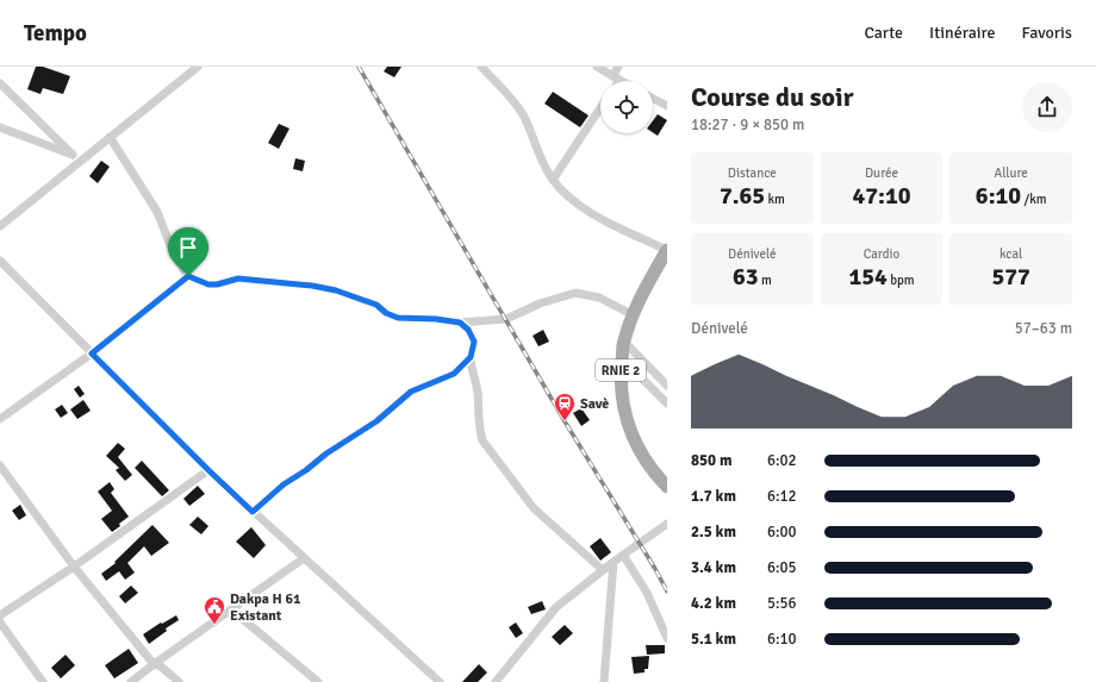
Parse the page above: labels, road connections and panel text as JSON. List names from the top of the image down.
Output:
{
  "streets": {
    "main road": ["RNIE 2"]
  },
  "places": {
    "station": ["Savè"],
    "public building": ["Dakpa H 61 Existant"]
  },
  "page": {
    "header": "Tempo",
    "nav": ["Carte", "Itinéraire", "Favoris"],
    "heading": ["Course du soir", "18:27 · 9 × 850 m"],
    "stats": [
      ["Distance", "7.65 km"],
      ["Durée", "47:10"],
      ["Allure", "6:10 /km"],
      ["Dénivelé", "63 m"],
      ["Cardio", "154 bpm"],
      ["kcal", "577"]
    ],
    "chart": ["Dénivelé", "57–63 m"],
    "list": [
      {
        "name": "850 m",
        "note": "6:02"
      },
      {
        "name": "1.7 km",
        "note": "6:12"
      },
      {
        "name": "2.5 km",
        "note": "6:00"
      },
      {
        "name": "3.4 km",
        "note": "6:05"
      },
      {
        "name": "4.2 km",
        "note": "5:56"
      },
      {
        "name": "5.1 km",
        "note": "6:10"
      }
    ]
  }
}
